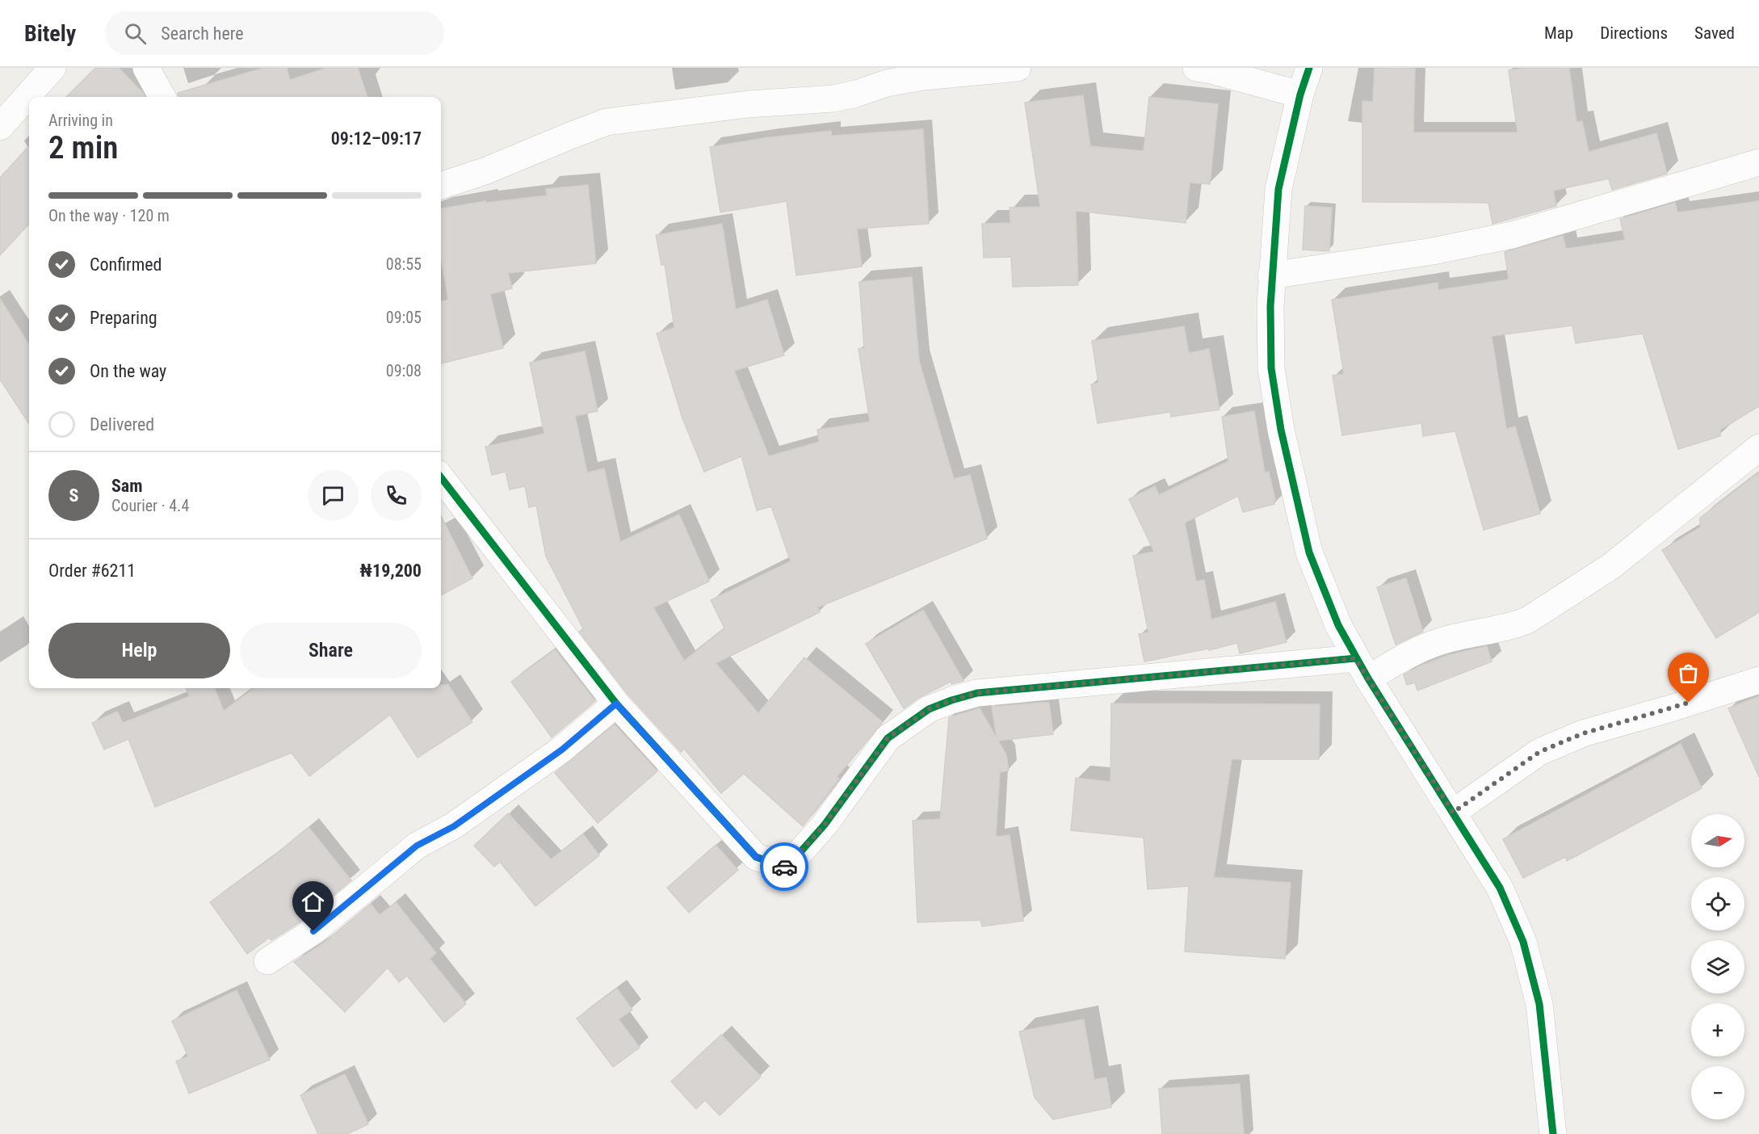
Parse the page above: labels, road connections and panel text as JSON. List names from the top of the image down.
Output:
{
  "north": "right",
  "page": {
    "header": "Bitely",
    "search": "Search here",
    "nav": ["Map", "Directions", "Saved"],
    "heading": ["2 min", "Arriving in", "09:12–09:17"],
    "panel": [
      "Sam",
      "Courier · 4.4",
      "Order #6211",
      "₦19,200"
    ],
    "bar": "On the way · 120 m",
    "list": [
      ["Confirmed", "08:55"],
      ["Preparing", "09:05"],
      ["On the way", "09:08"],
      "Delivered"
    ],
    "round": "S",
    "buttons": ["Help", "Share"],
    "map_buttons": ["+", "−"]
  }
}
